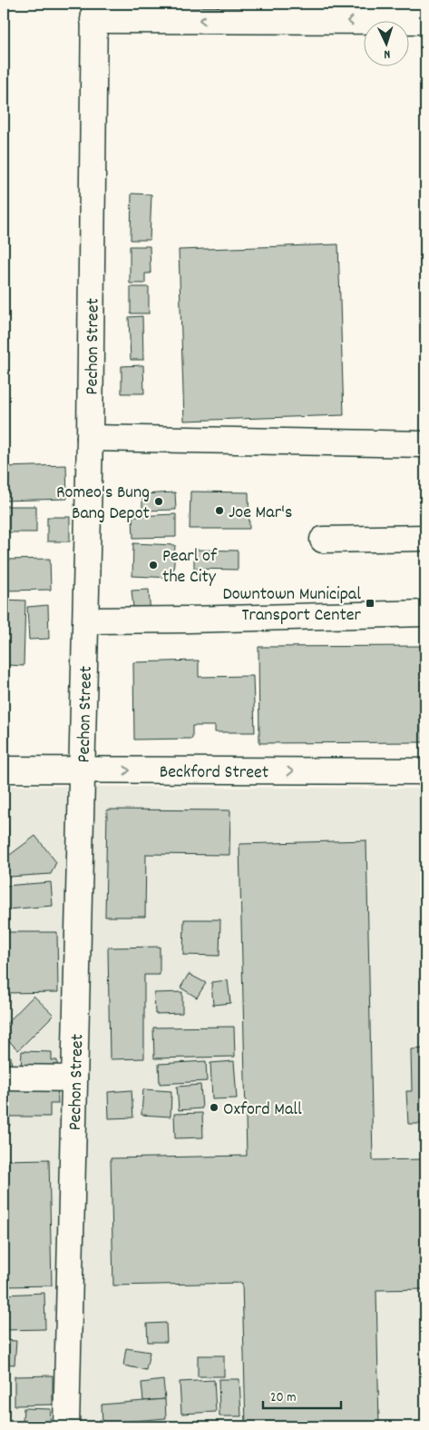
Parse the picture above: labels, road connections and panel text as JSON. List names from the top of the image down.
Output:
{
  "streets": {
    "street": ["Pechon Street", "Beckford Street"]
  },
  "crossings": [
    ["Pechon Street", "Beckford Street"]
  ],
  "places": {
    "other": [
      "Romeo's Bung Bang Depot",
      "Joe Mar's",
      "Pearl of the City",
      "Oxford Mall"
    ],
    "transit": ["Downtown Municipal Transport Center"]
  },
  "scale_bar": "20 m",
  "north": "bottom"
}
